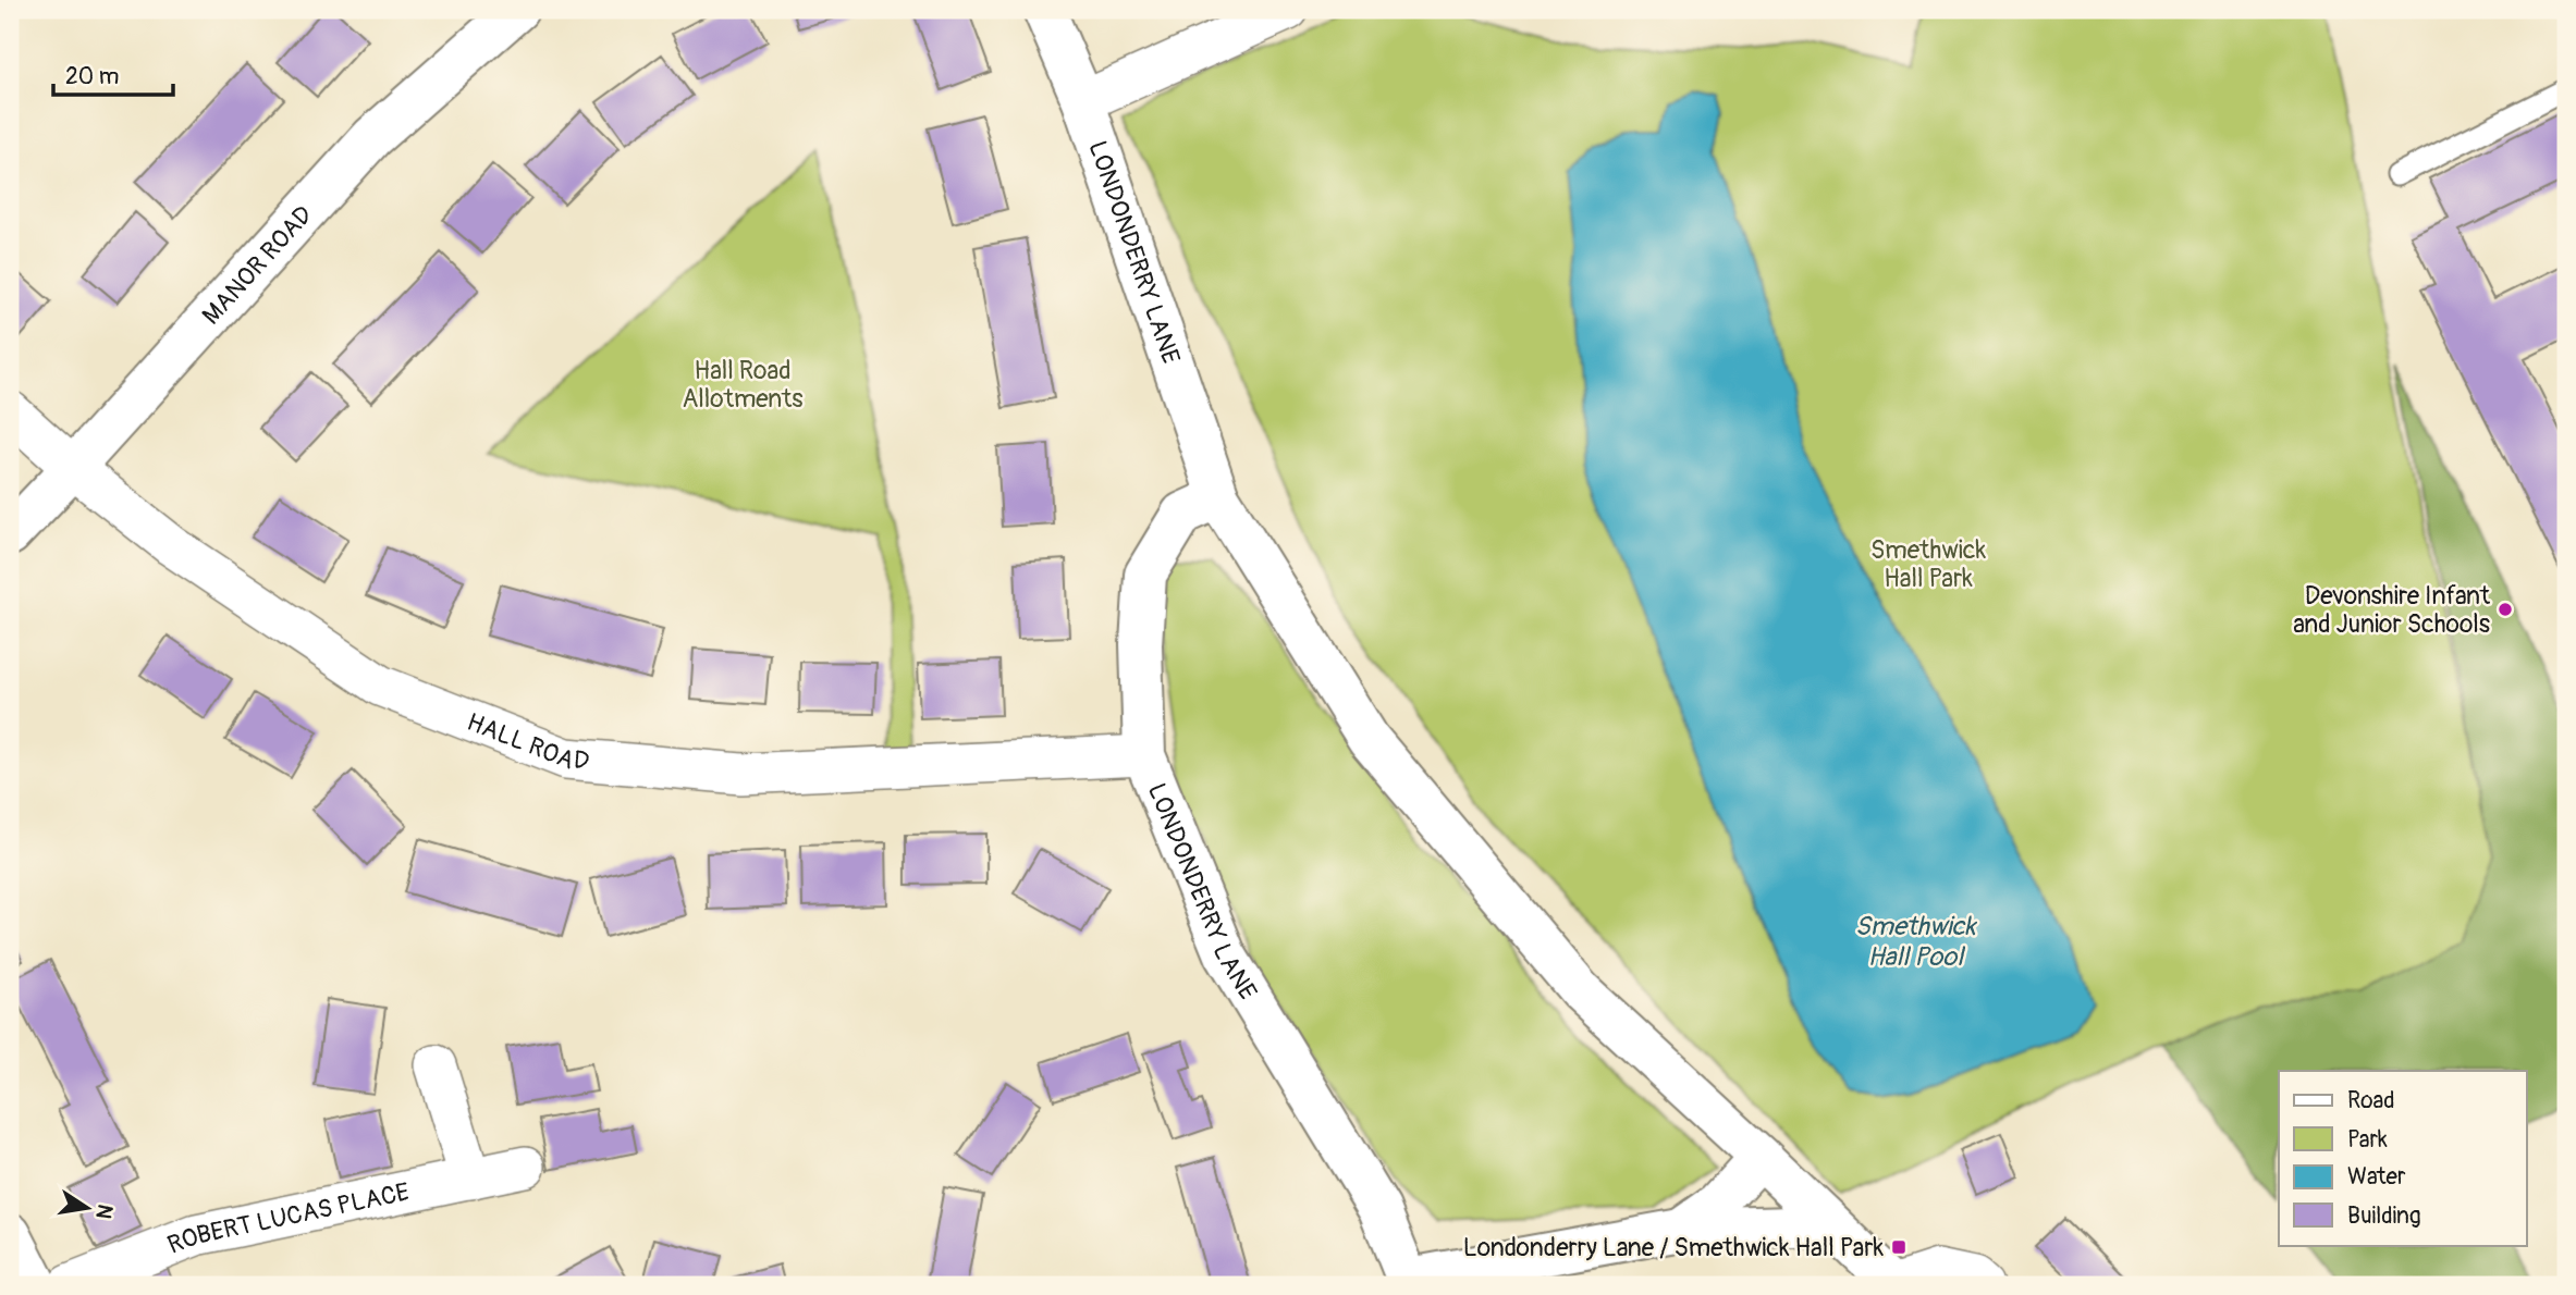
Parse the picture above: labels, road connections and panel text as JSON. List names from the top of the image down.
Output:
{
  "streets": {
    "street": [
      "LONDONDERRY LANE",
      "MANOR ROAD",
      "HALL ROAD",
      "ROBERT LUCAS PLACE"
    ]
  },
  "crossings": [
    ["LONDONDERRY LANE", "HALL ROAD"],
    ["MANOR ROAD", "HALL ROAD"]
  ],
  "water": ["Smethwick Hall Pool"],
  "parks": ["Hall Road Allotments", "Smethwick Hall Park"],
  "places": {
    "other": ["Devonshire Infant and Junior Schools"],
    "transit": ["Londonderry Lane / Smethwick Hall Park"]
  },
  "legend": [
    "Road",
    "Park",
    "Water",
    "Building"
  ],
  "scale_bar": "20 m",
  "north": "right"
}
